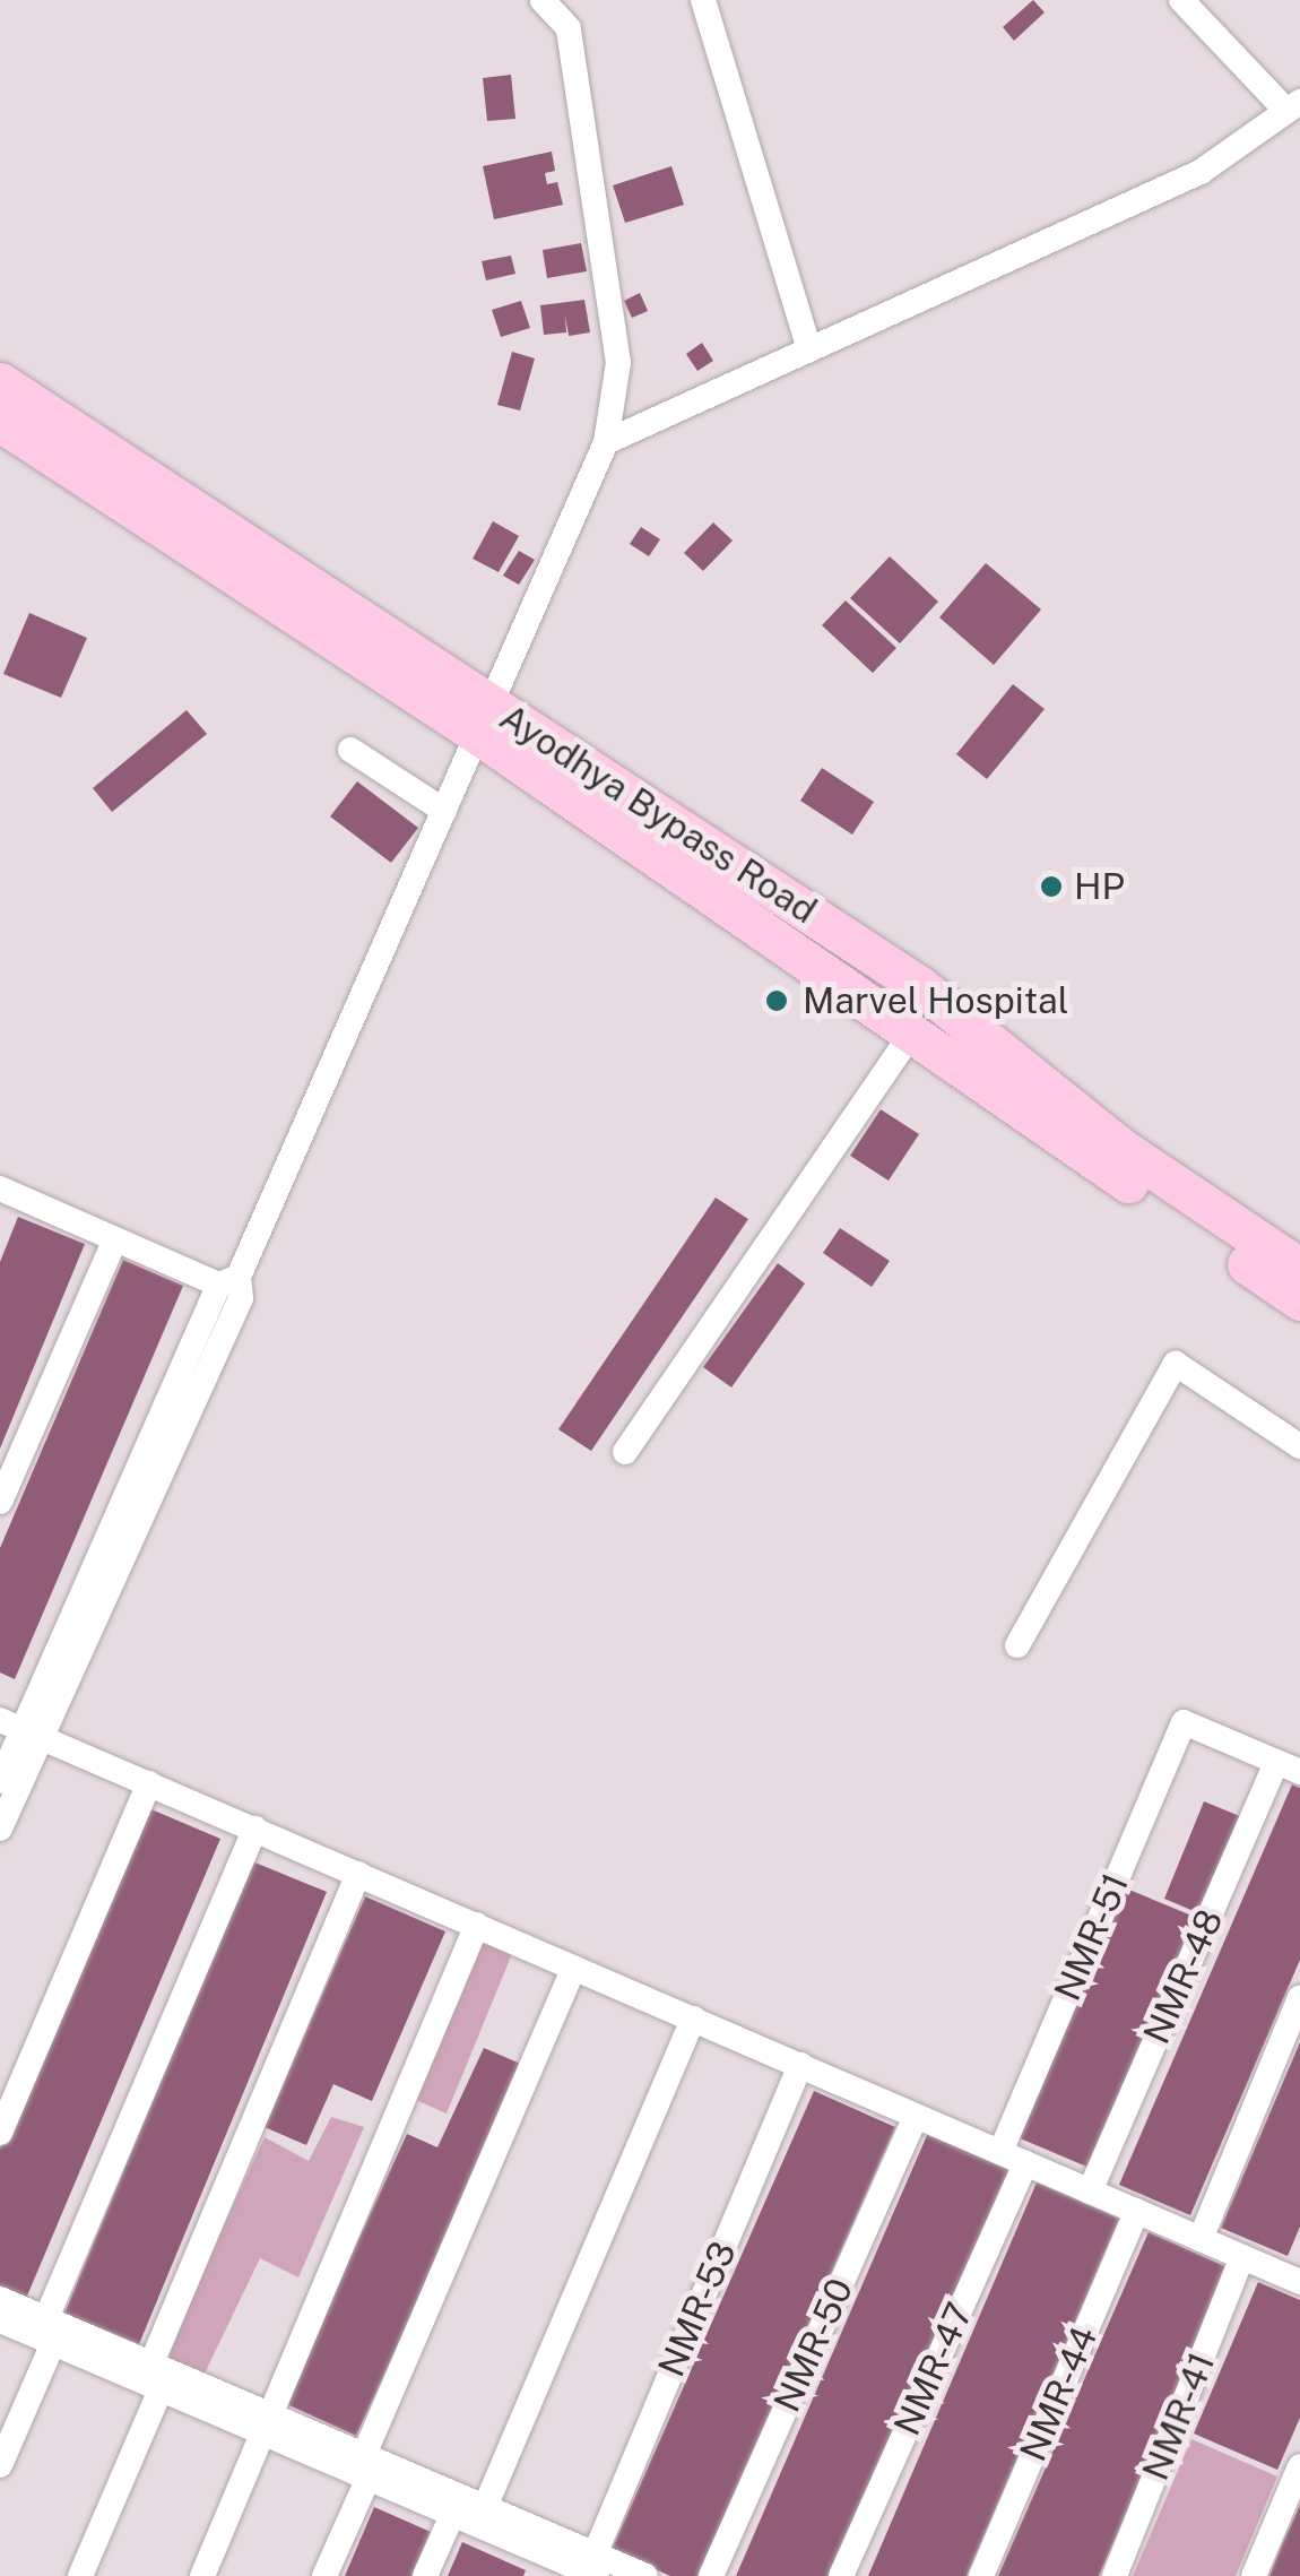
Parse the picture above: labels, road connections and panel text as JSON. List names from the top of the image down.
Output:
{
  "streets": {
    "main road": ["Ayodhya Bypass Road"],
    "street": [
      "NMR-51",
      "NMR-48",
      "NMR-53",
      "NMR-50",
      "NMR-47",
      "NMR-44",
      "NMR-41"
    ]
  },
  "crossings": [
    ["NMR-51", "NMR-48"]
  ],
  "places": ["HP", "Marvel Hospital"]
}
